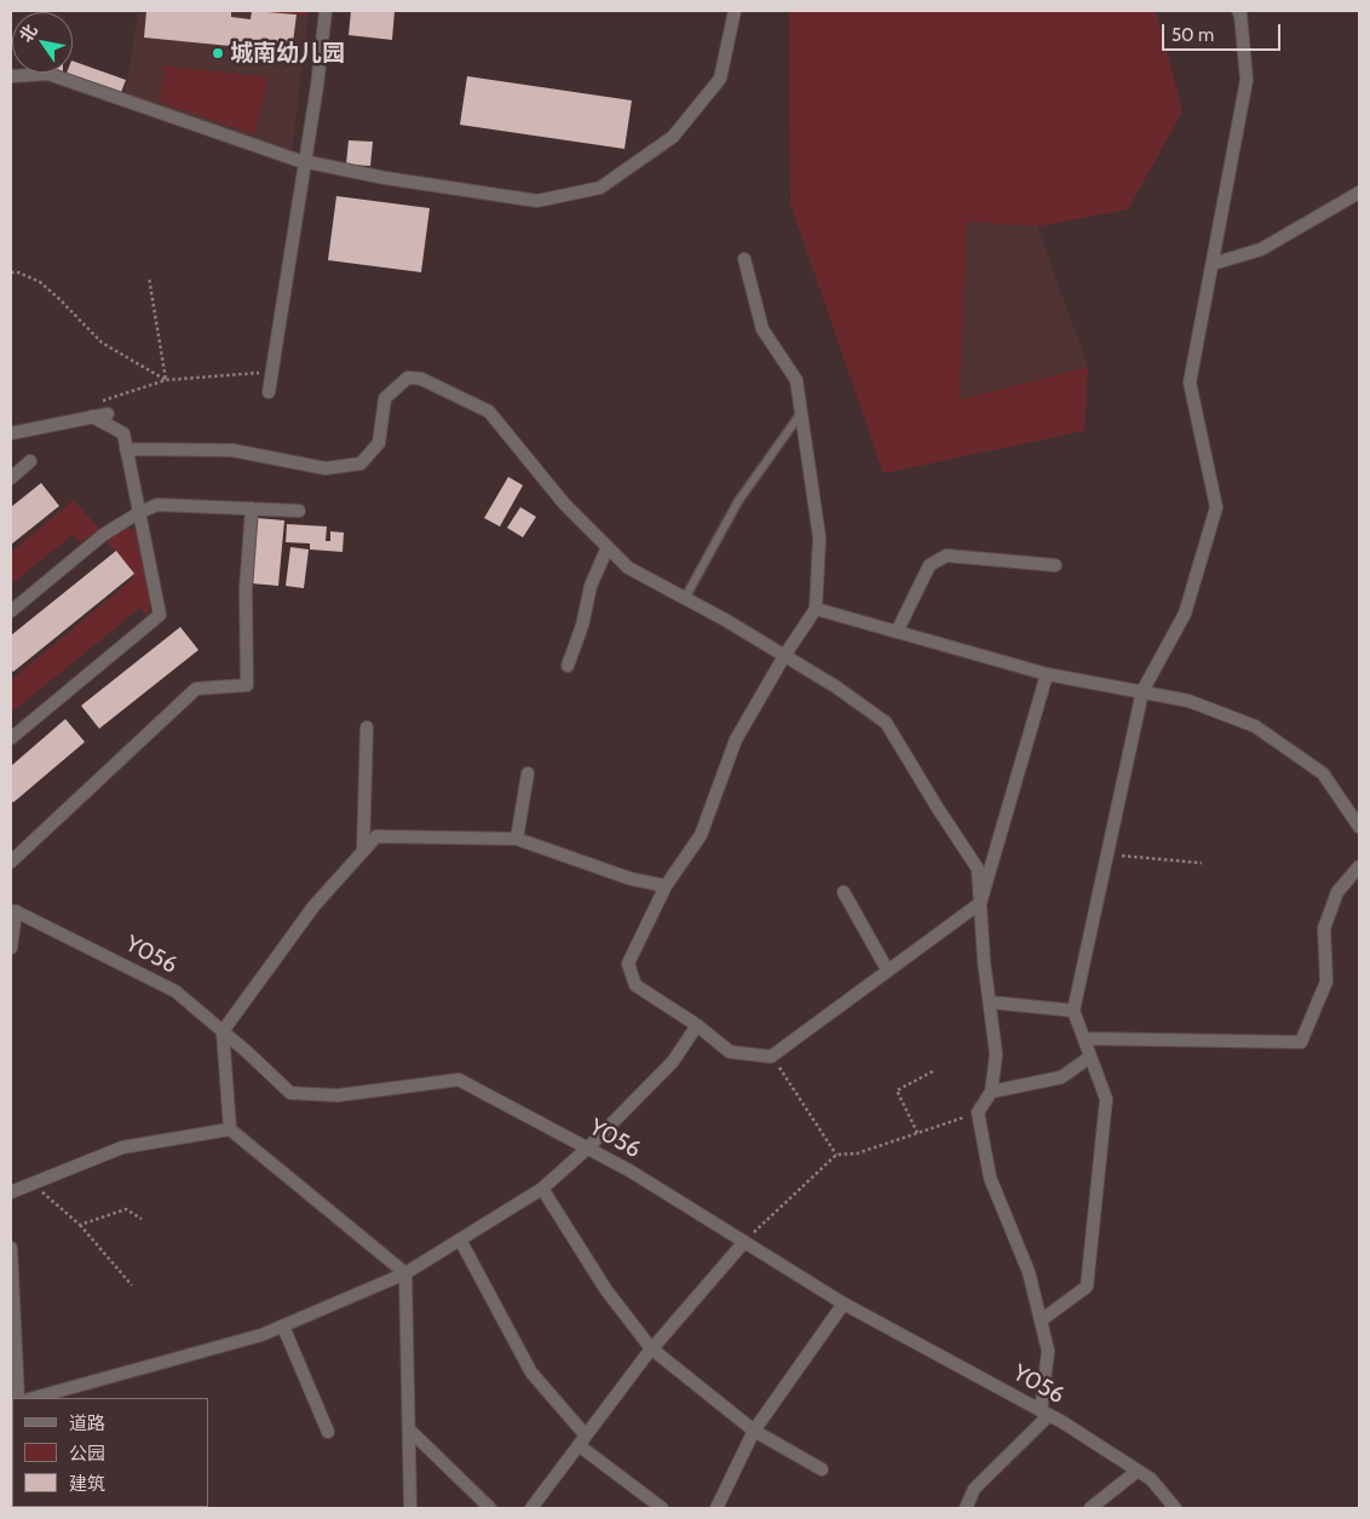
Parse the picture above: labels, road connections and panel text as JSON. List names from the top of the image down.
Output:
{
  "streets": {
    "street": ["Y056"]
  },
  "places": ["城南幼儿园"],
  "legend": ["道路", "公园", "建筑"],
  "scale_bar": "50 m",
  "north": "top left"
}
